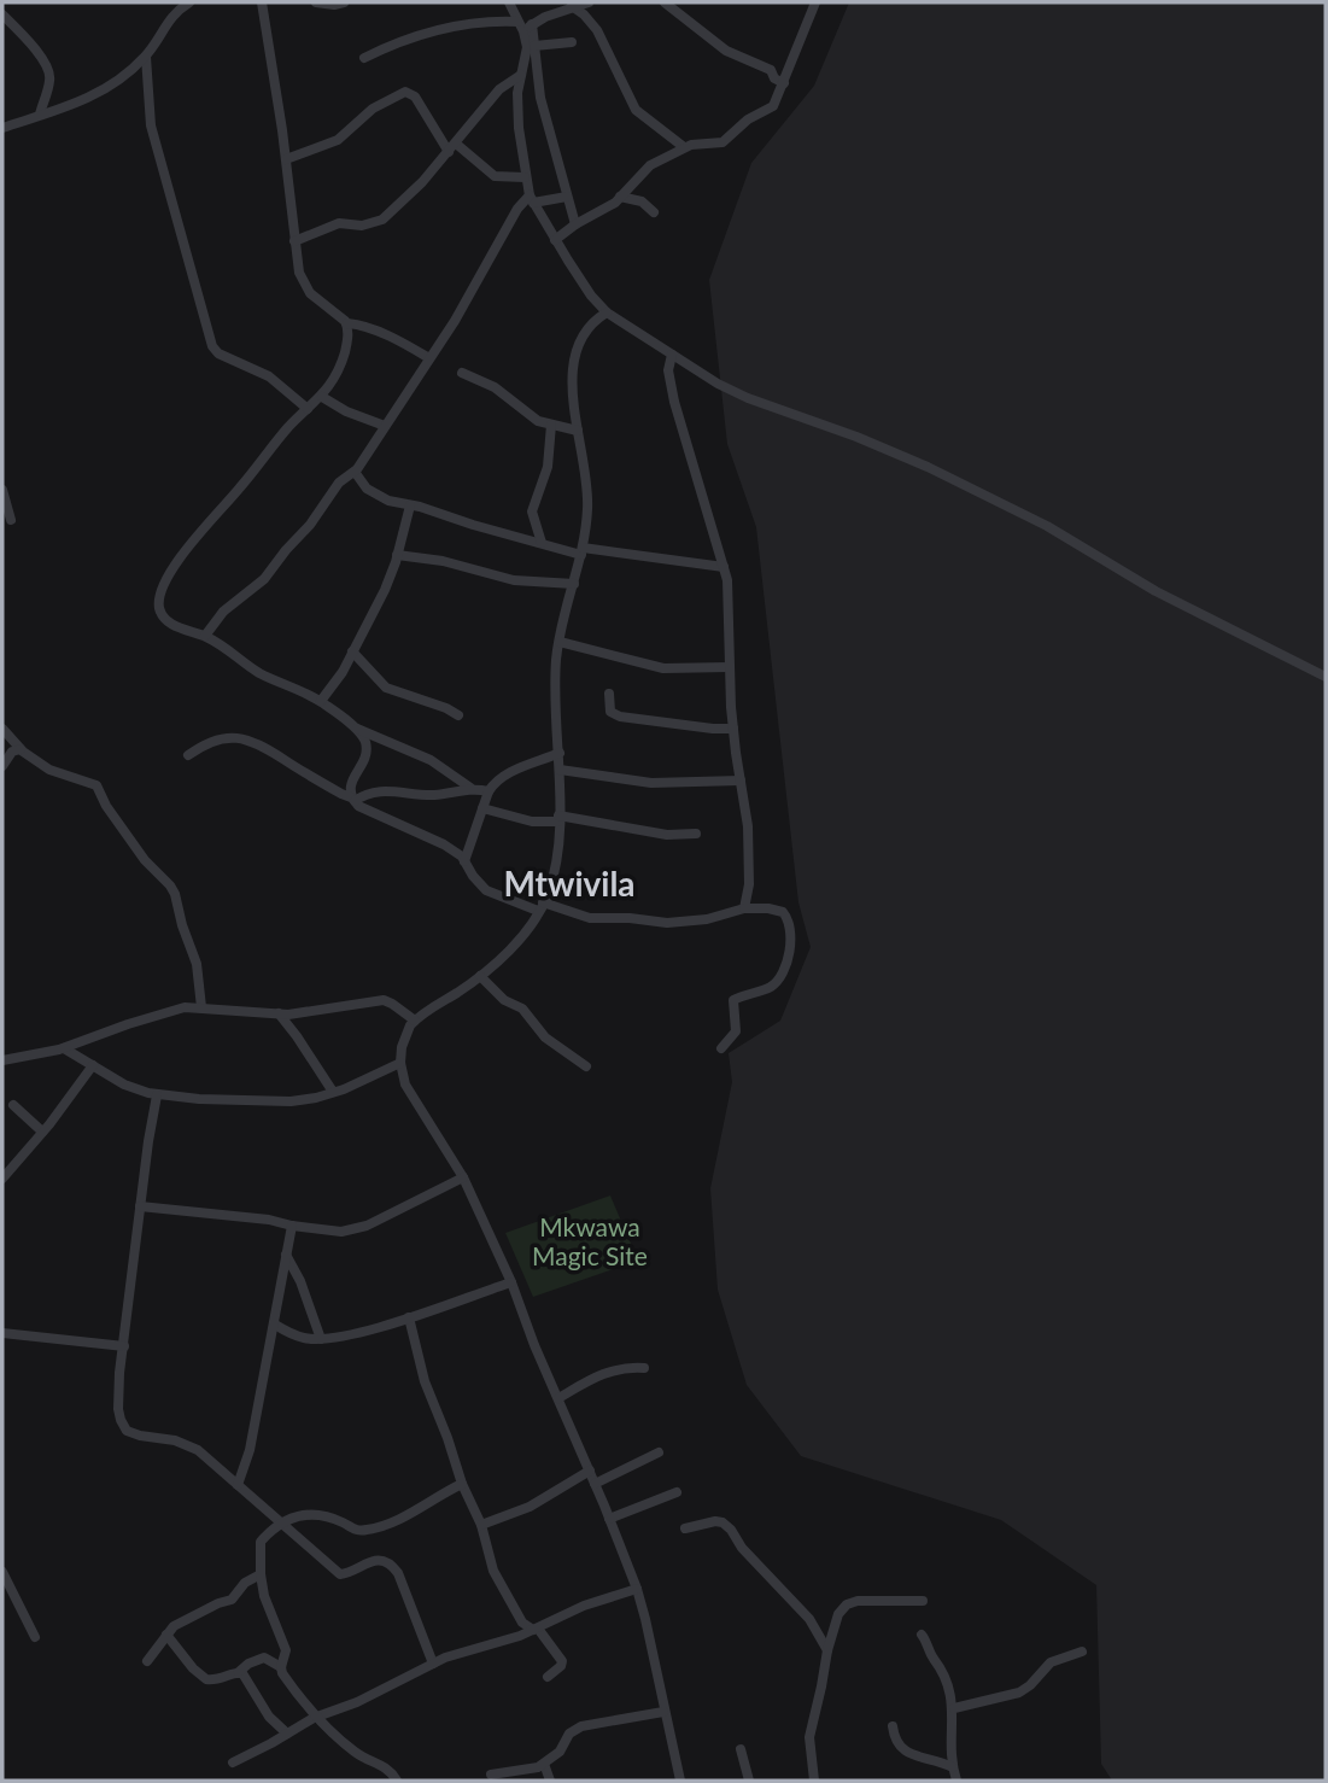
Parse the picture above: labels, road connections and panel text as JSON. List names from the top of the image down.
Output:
{
  "districts": ["Mtwivila"],
  "parks": ["Mkwawa Magic Site"]
}
